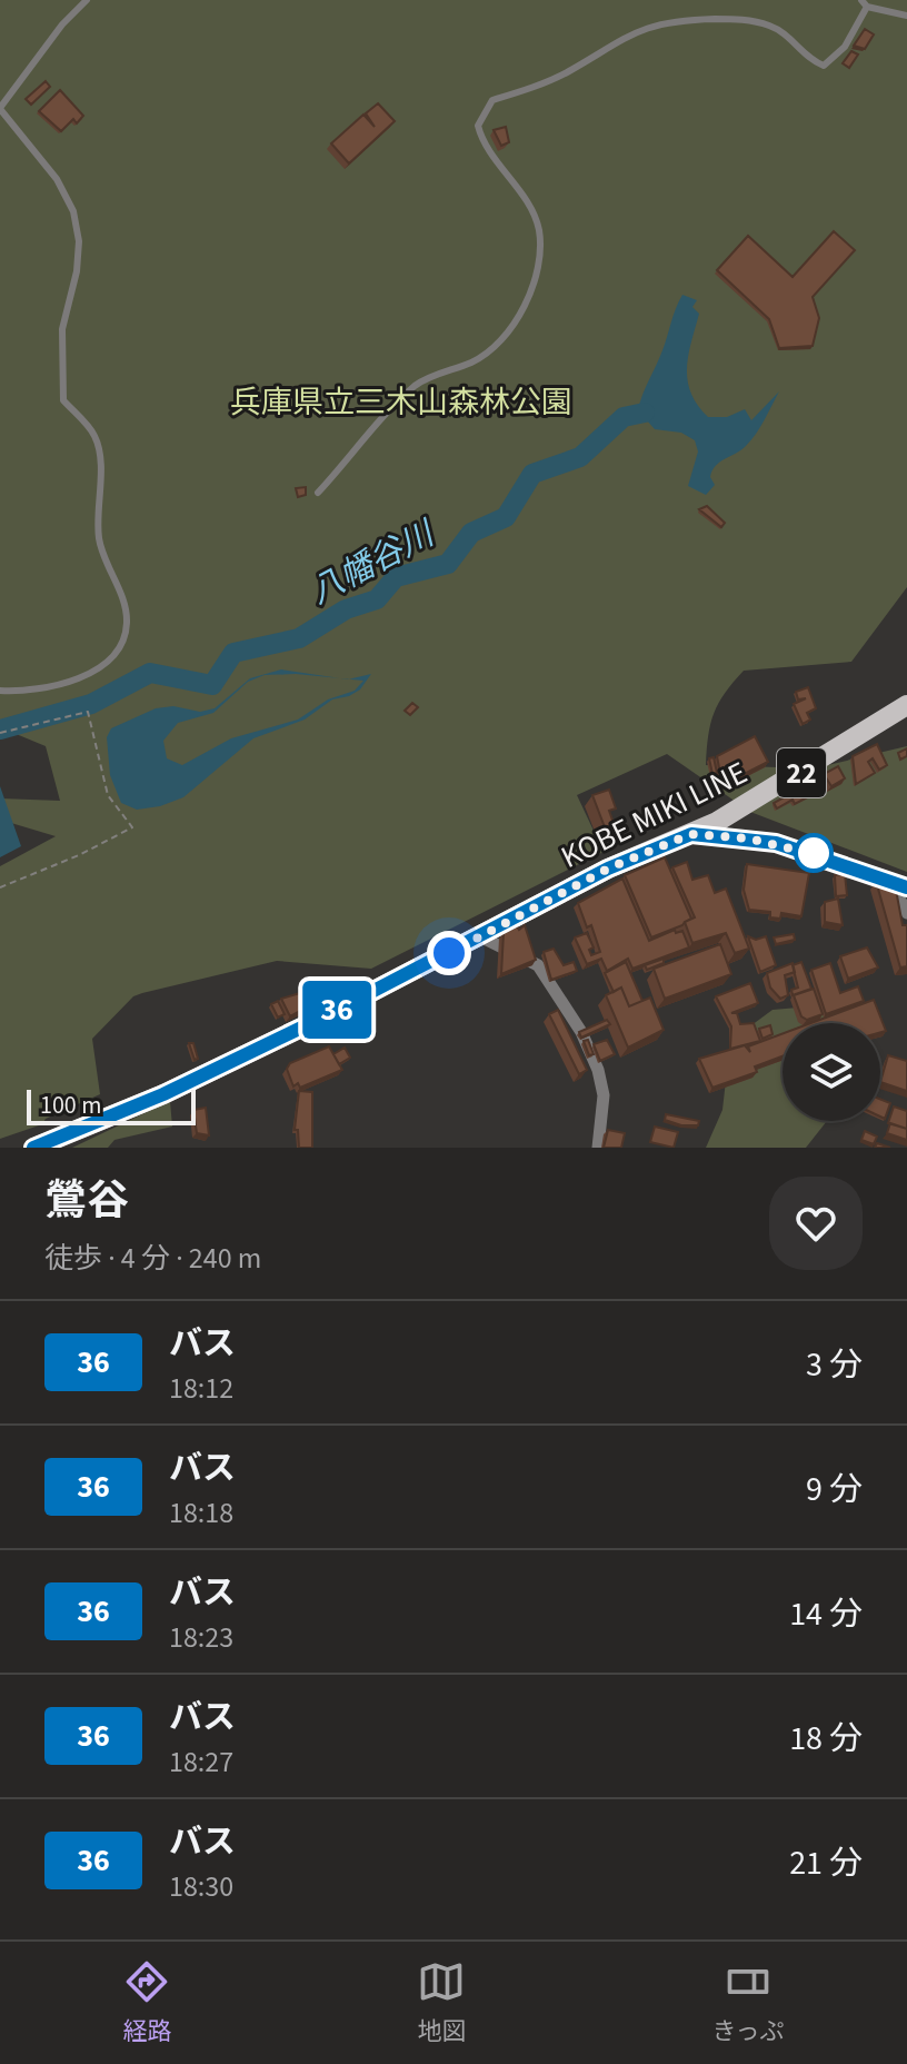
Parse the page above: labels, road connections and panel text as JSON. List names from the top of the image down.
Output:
{
  "streets": {
    "main road": ["22", "KOBE MIKI LINE"]
  },
  "water": ["八幡谷川"],
  "parks": ["兵庫県立三木山森林公園"],
  "lines": ["bus line 36"],
  "scale_bar": "100 m",
  "page": {
    "on_map": "36",
    "scale": "100 m",
    "heading": ["鶯谷", "徒歩 · 4 分 · 240 m"],
    "list": [
      {
        "mark": "36",
        "name": "バス",
        "note": "18:12",
        "value": "3 分"
      },
      {
        "mark": "36",
        "name": "バス",
        "note": "18:18",
        "value": "9 分"
      },
      {
        "mark": "36",
        "name": "バス",
        "note": "18:23",
        "value": "14 分"
      },
      {
        "mark": "36",
        "name": "バス",
        "note": "18:27",
        "value": "18 分"
      },
      {
        "mark": "36",
        "name": "バス",
        "note": "18:30",
        "value": "21 分"
      }
    ],
    "tabs": ["経路", "地図", "きっぷ"]
  }
}
